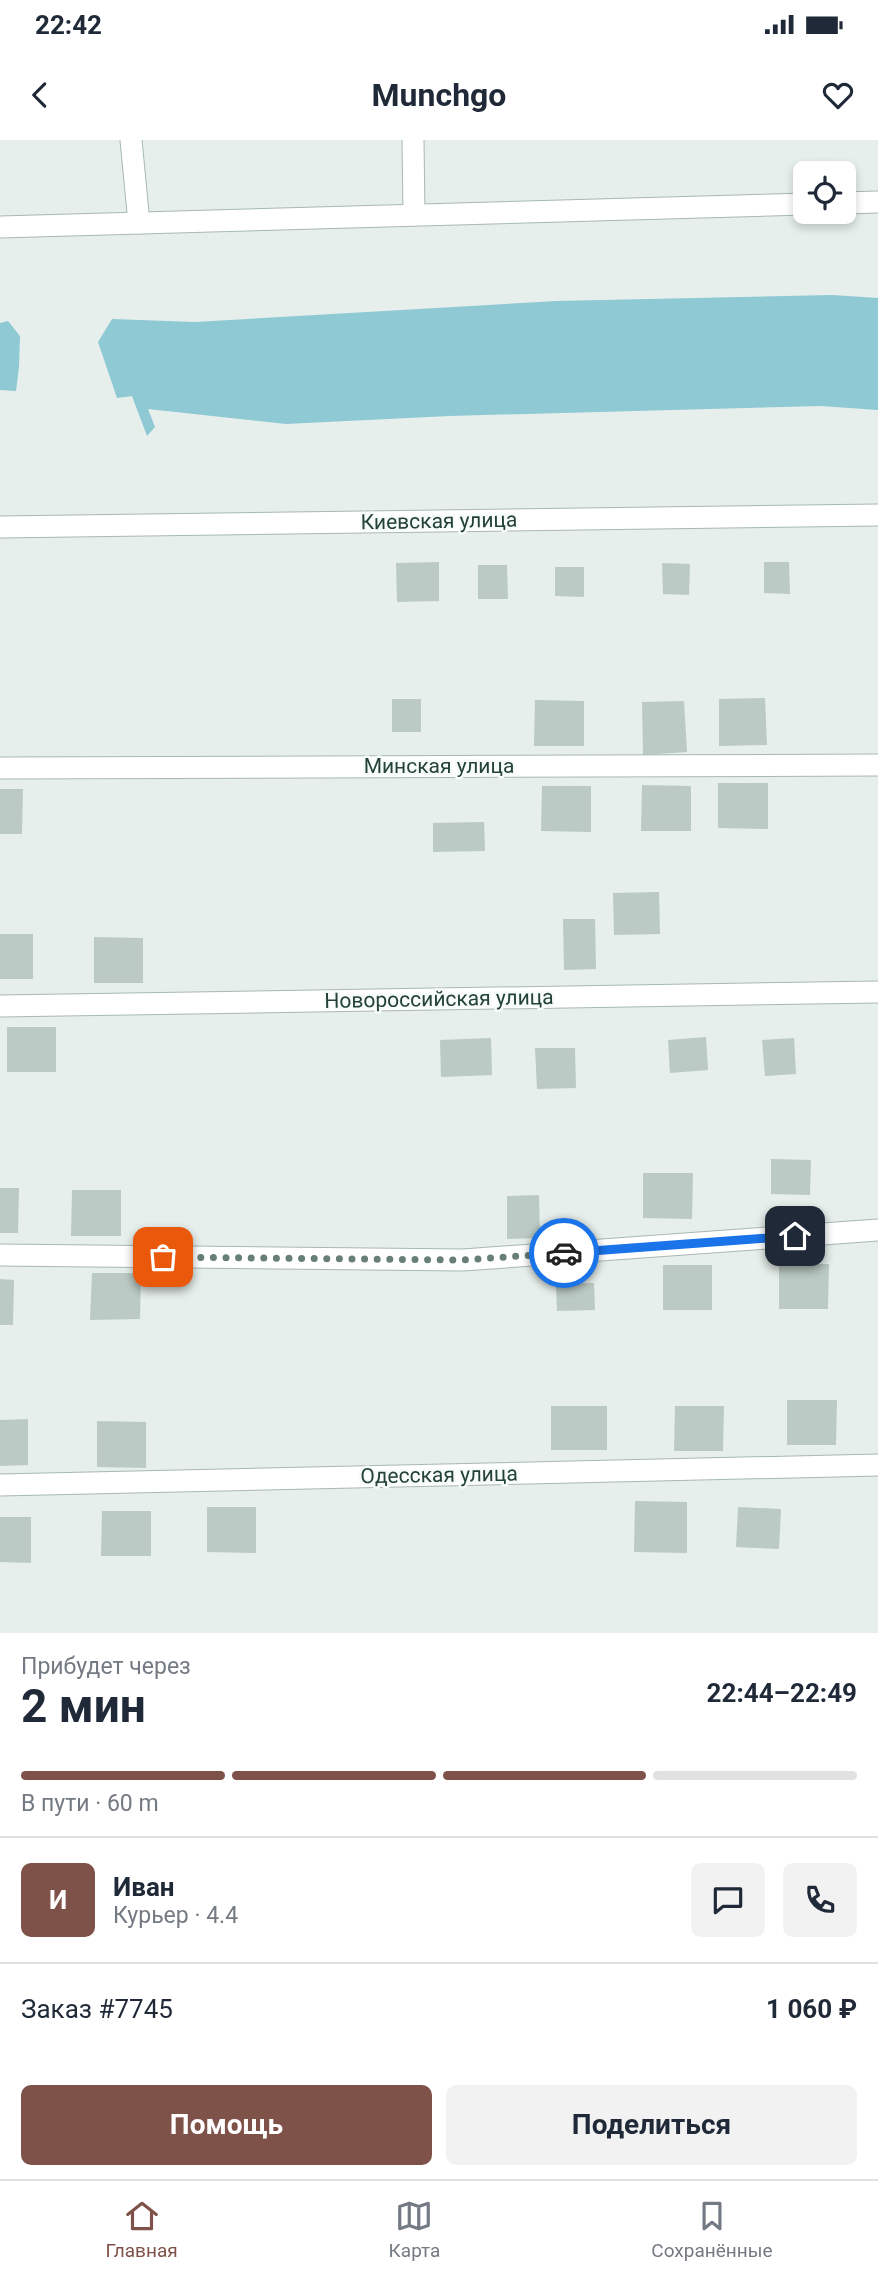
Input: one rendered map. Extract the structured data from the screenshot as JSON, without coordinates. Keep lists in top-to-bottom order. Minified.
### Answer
{"streets":{"street":["Киевская улица","Минская улица","Новороссийская улица","Одесская улица"]},"page":{"status":"22:42","header":"Munchgo","heading":["2 мин","Прибудет через","22:44–22:49"],"panel":["Иван","Курьер · 4.4","Заказ #7745","1 060 ₽"],"bar":"В пути · 60 m","round":"И","buttons":["Помощь","Поделиться"],"tabs":["Главная","Карта","Сохранённые"]}}
